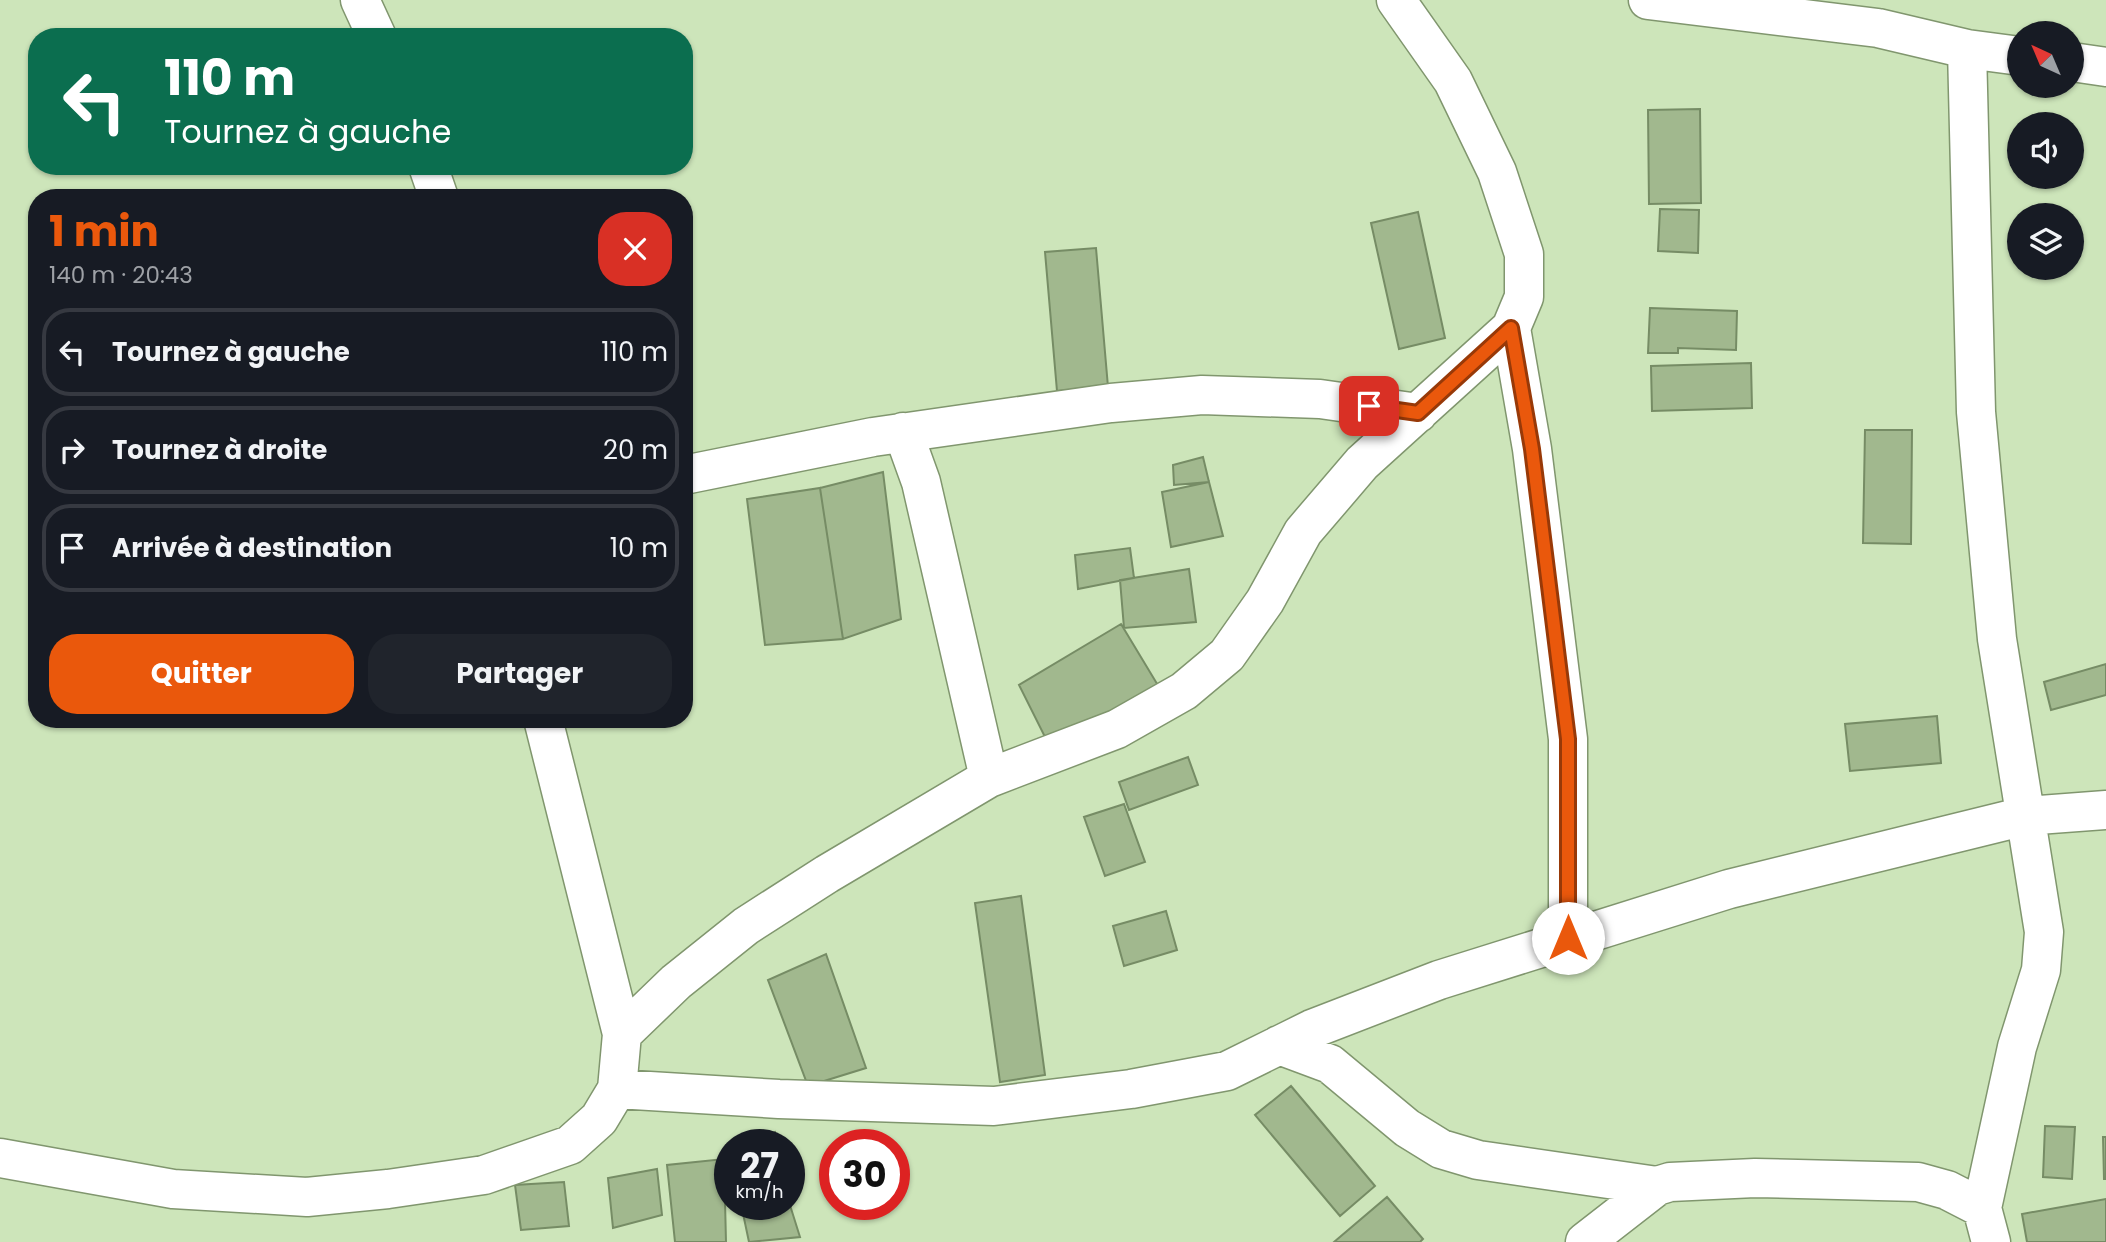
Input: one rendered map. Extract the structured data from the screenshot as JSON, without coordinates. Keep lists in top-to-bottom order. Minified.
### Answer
{"north":"top left","page":{"turn":["110 m","Tournez à gauche"],"heading":["1 min","140 m · 20:43"],"list":[{"name":"Tournez à gauche","value":"110 m"},{"name":"Tournez à droite","value":"20 m"},{"name":"Arrivée à destination","value":"10 m"}],"buttons":["Quitter","Partager"],"speed":"27 km/h","limit":"30"}}
